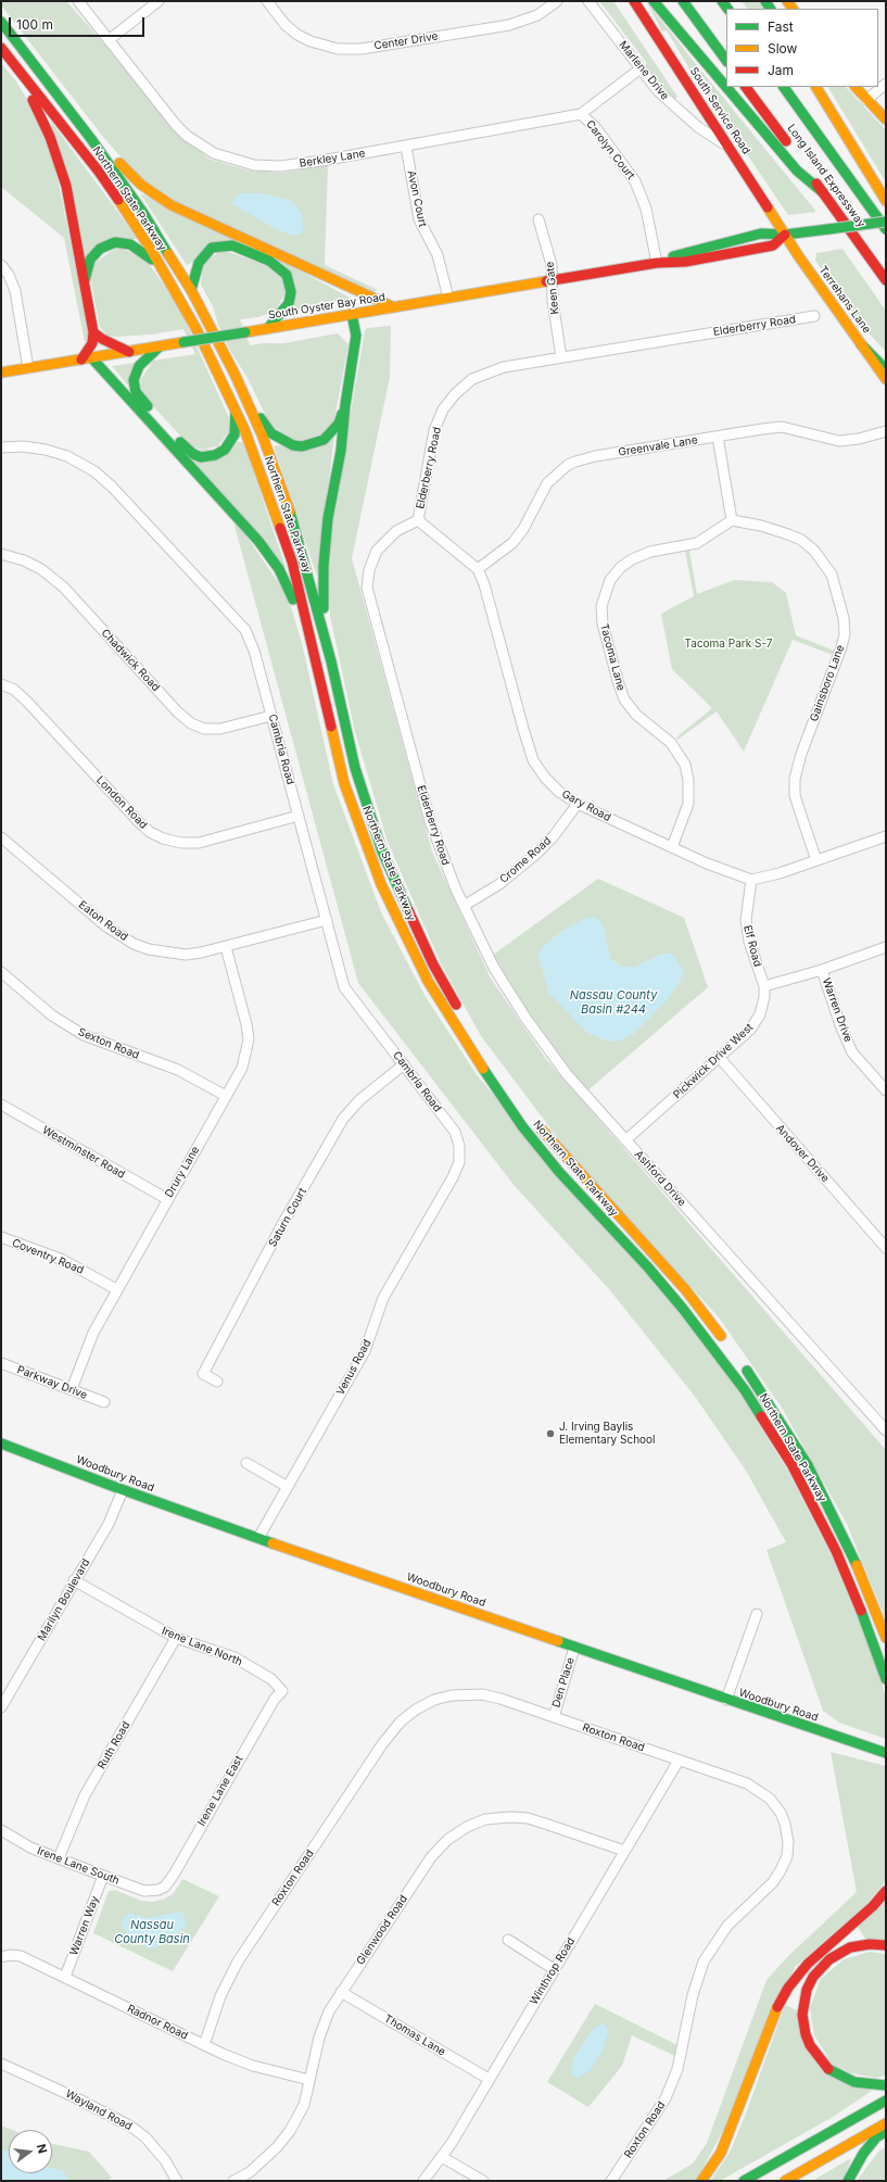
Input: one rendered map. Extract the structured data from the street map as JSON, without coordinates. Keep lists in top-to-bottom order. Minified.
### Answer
{"streets":{"main road":["South Service Road","Long Island Expressway","Northern State Parkway","Terrehans Lane","South Oyster Bay Road","Woodbury Road"],"street":["Center Drive","Marlene Drive","Carolyn Court","Berkley Lane","Avon Court","Keen Gate","Elderberry Road","Greenvale Lane","Tacoma Lane","Chadwick Road","Gainsboro Lane","Cambria Road","London Road","Gary Road","Crome Road","Eaton Road","Elf Road","Warren Drive","Sexton Road","Pickwick Drive West","Westminster Road","Andover Drive","Drury Lane","Ashford Drive","Saturn Court","Coventry Road","Venus Road","Parkway Drive","Marilyn Boulevard","Irene Lane North","Den Place","Roxton Road","Ruth Road","Irene Lane East","Irene Lane South","Warren Way","Glenwood Road","Winthrop Road","Radnor Road","Thomas Lane","Wayland Road"]},"crossings":[["Marlene Drive","South Service Road"],["Marlene Drive","Berkley Lane"],["South Service Road","Terrehans Lane"],["South Service Road","South Oyster Bay Road"],["Carolyn Court","Berkley Lane"],["Carolyn Court","South Oyster Bay Road"],["Berkley Lane","Avon Court"],["Avon Court","South Oyster Bay Road"],["Keen Gate","South Oyster Bay Road"],["Keen Gate","Elderberry Road"],["Terrehans Lane","South Oyster Bay Road"],["Elderberry Road","Gary Road"],["Elderberry Road","Crome Road"],["Elderberry Road","Ashford Drive"],["Greenvale Lane","Gary Road"],["Tacoma Lane","Gainsboro Lane"],["Tacoma Lane","Gary Road"],["Chadwick Road","Cambria Road"],["Cambria Road","London Road"],["Cambria Road","Eaton Road"],["Cambria Road","Saturn Court"],["Cambria Road","Venus Road"],["Gary Road","Crome Road"],["Gary Road","Elf Road"],["Crome Road","Ashford Drive"],["Eaton Road","Drury Lane"],["Elf Road","Pickwick Drive West"],["Sexton Road","Drury Lane"],["Pickwick Drive West","Andover Drive"],["Pickwick Drive West","Ashford Drive"],["Westminster Road","Drury Lane"],["Drury Lane","Coventry Road"],["Drury Lane","Parkway Drive"],["Venus Road","Woodbury Road"],["Woodbury Road","Marilyn Boulevard"],["Woodbury Road","Den Place"],["Marilyn Boulevard","Irene Lane North"],["Irene Lane North","Ruth Road"],["Irene Lane North","Irene Lane East"],["Den Place","Roxton Road"],["Roxton Road","Winthrop Road"],["Roxton Road","Radnor Road"],["Ruth Road","Irene Lane South"],["Irene Lane East","Irene Lane South"],["Irene Lane South","Warren Way"],["Warren Way","Radnor Road"],["Glenwood Road","Winthrop Road"],["Glenwood Road","Radnor Road"],["Glenwood Road","Thomas Lane"],["Winthrop Road","Thomas Lane"]],"water":["Nassau County Basin #244","Nassau County Basin"],"parks":["Tacoma Park S-7"],"places":["J. Irving Baylis Elementary School"],"legend":["Fast","Slow","Jam"],"scale_bar":"100 m","north":"right"}
